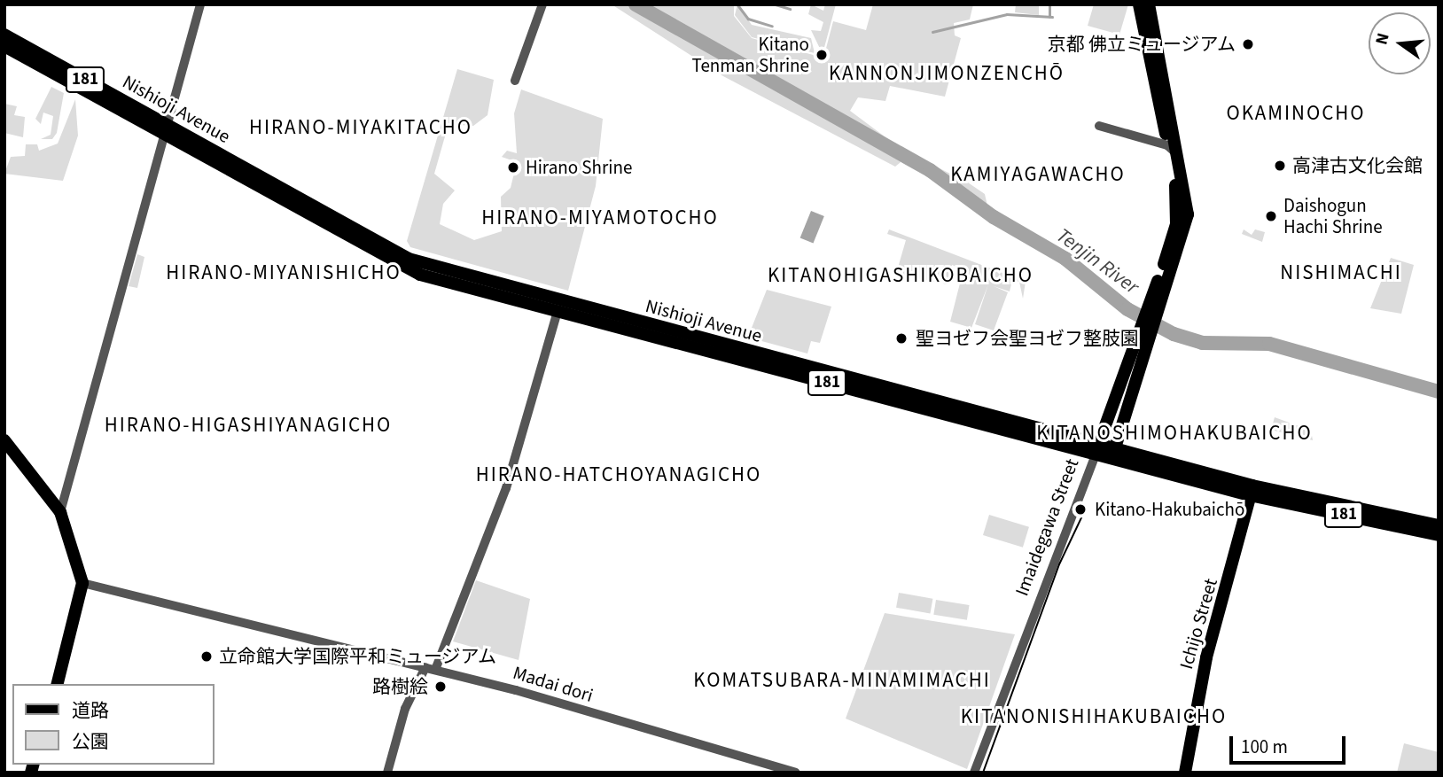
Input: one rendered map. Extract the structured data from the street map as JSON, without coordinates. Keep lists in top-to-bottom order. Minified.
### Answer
{"streets":{"main road":["181","Nishioji Avenue","Imaidegawa Street","Ichijo Street"],"street":["Madai dori"]},"crossings":[["Nishioji Avenue","Imaidegawa Street"],["Nishioji Avenue","Ichijo Street"]],"districts":["KANNONJIMONZENCHŌ","OKAMINOCHO","HIRANO-MIYAKITACHO","KAMIYAGAWACHO","HIRANO-MIYAMOTOCHO","HIRANO-MIYANISHICHO","NISHIMACHI","KITANOHIGASHIKOBAICHO","HIRANO-HIGASHIYANAGICHO","KITANOSHIMOHAKUBAICHO","HIRANO-HATCHOYANAGICHO","KOMATSUBARA-MINAMIMACHI","KITANONISHIHAKUBAICHO"],"water":["Tenjin River"],"places":["京都 佛立ミュージアム","Kitano Tenman Shrine","高津古文化会館","Hirano Shrine","Daishogun Hachi Shrine","聖ヨゼフ会聖ヨゼフ整肢園","Kitano-Hakubaichō","立命館大学国際平和ミュージアム","路樹絵"],"legend":["道路","公園"],"scale_bar":"100 m","north":"left"}
